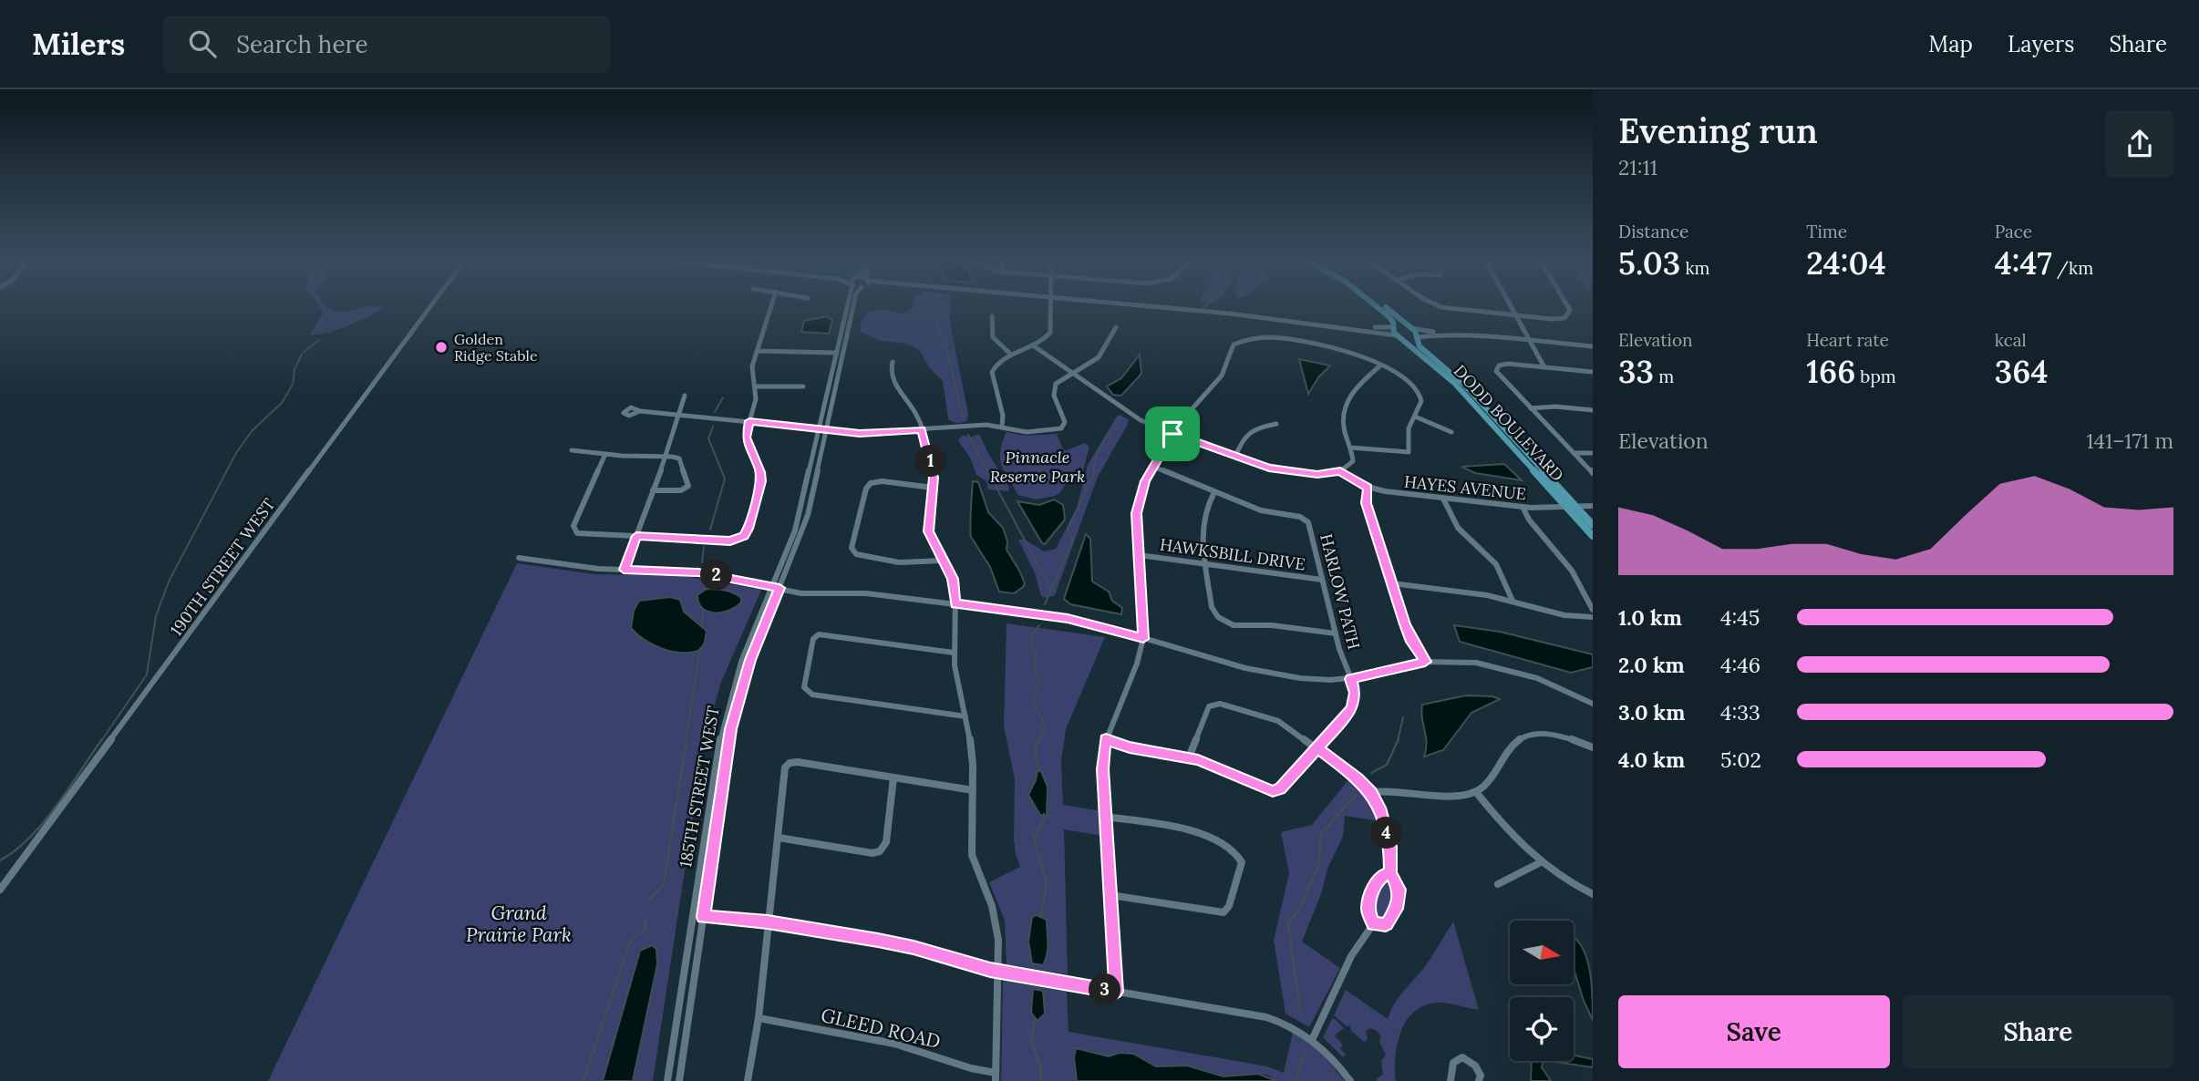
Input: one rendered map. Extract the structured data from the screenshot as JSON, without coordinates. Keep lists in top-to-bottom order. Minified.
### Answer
{"streets":{"main road":["DODD BOULEVARD"],"street":["HAYES AVENUE","HAWKSBILL DRIVE","190TH STREET WEST","HARLOW PATH","185TH STREET WEST","GLEED ROAD"]},"crossings":[["DODD BOULEVARD","HAYES AVENUE"],["HAWKSBILL DRIVE","HARLOW PATH"]],"parks":["Pinnacle Reserve Park","Grand Prairie Park"],"places":["Golden Ridge Stable"],"north":"right","page":{"header":"Milers","search":"Search here","nav":["Map","Layers","Share"],"heading":["Evening run","21:11"],"stats":[["Distance","5.03 km"],["Time","24:04"],["Pace","4:47 /km"],["Elevation","33 m"],["Heart rate","166 bpm"],["kcal","364"]],"chart":["Elevation","141–171 m"],"pins":["1","2","4","3"],"list":[{"name":"1.0 km","note":"4:45"},{"name":"2.0 km","note":"4:46"},{"name":"3.0 km","note":"4:33"},{"name":"4.0 km","note":"5:02"}],"buttons":["Save","Share"]}}
